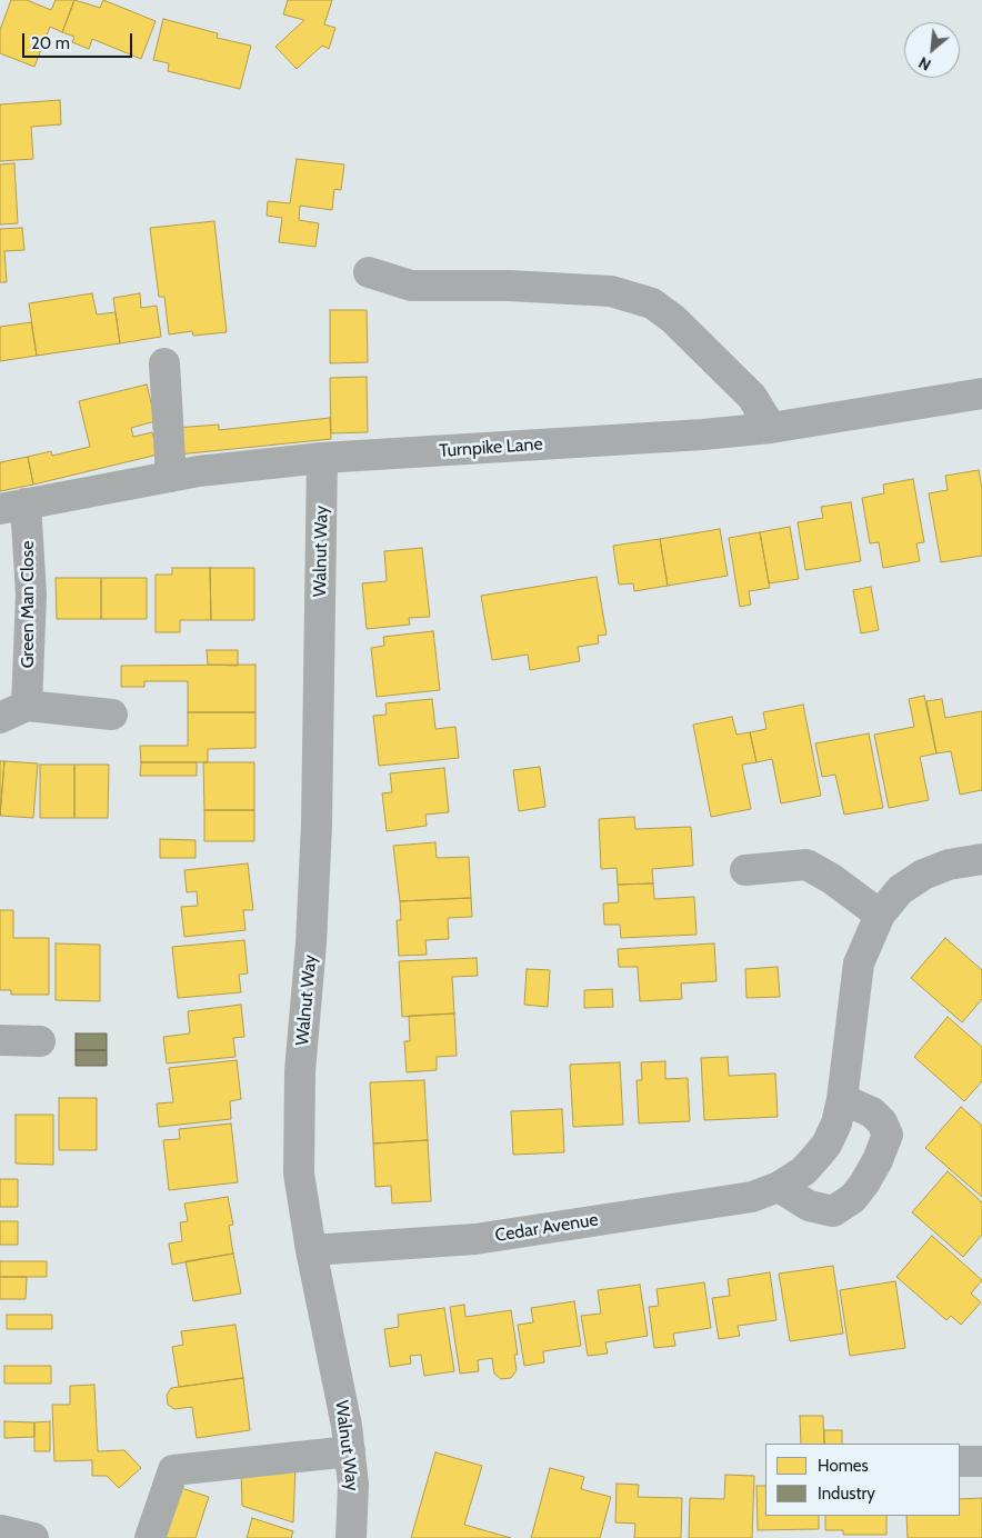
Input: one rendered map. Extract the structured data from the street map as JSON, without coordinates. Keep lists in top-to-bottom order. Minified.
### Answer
{"streets":{"street":["Turnpike Lane","Walnut Way","Green Man Close","Cedar Avenue"]},"crossings":[["Turnpike Lane","Walnut Way"],["Turnpike Lane","Green Man Close"],["Walnut Way","Cedar Avenue"]],"legend":["Homes","Industry"],"scale_bar":"20 m","north":"bottom left"}
